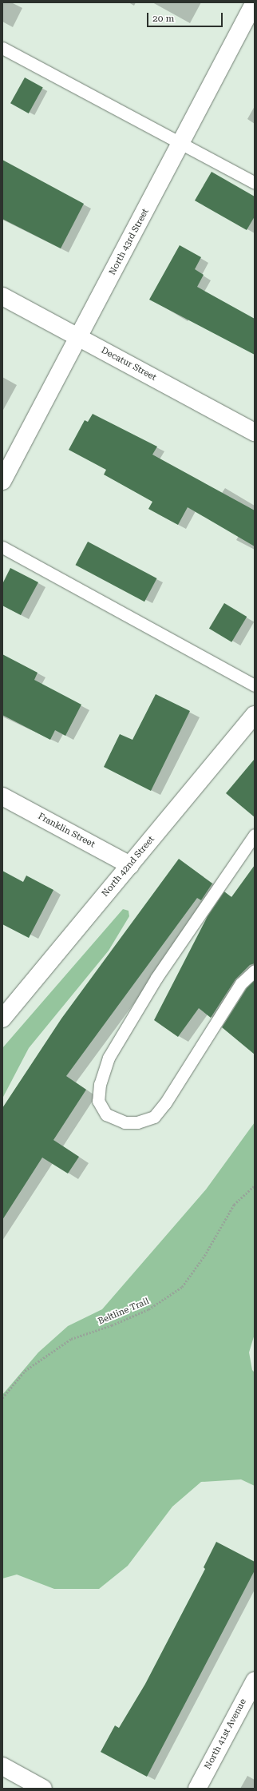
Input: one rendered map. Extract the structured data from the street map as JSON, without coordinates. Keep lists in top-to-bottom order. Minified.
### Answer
{"streets":{"street":["North 43rd Street","Decatur Street","Franklin Street","North 42nd Street","North 41st Avenue"],"path":["Beltline Trail"]},"crossings":[["North 43rd Street","Decatur Street"],["Franklin Street","North 42nd Street"]],"scale_bar":"20 m"}
